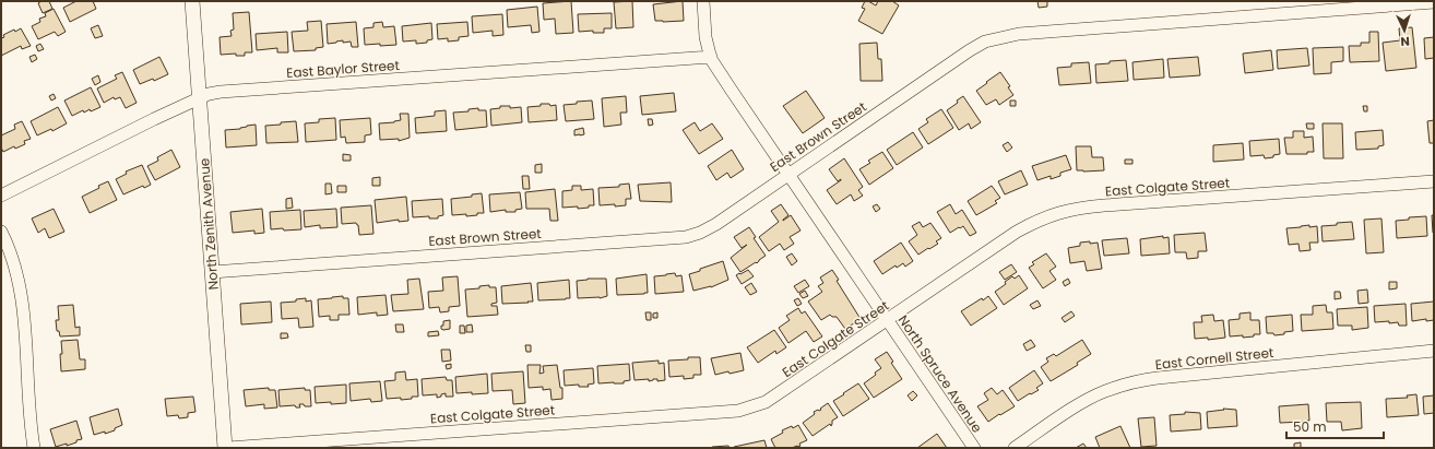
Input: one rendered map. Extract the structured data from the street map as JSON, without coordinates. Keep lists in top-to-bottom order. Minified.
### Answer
{"streets":{"street":["East Baylor Street","East Brown Street","East Colgate Street","North Zenith Avenue","East Cornell Street","North Spruce Avenue"]},"crossings":[["East Baylor Street","North Zenith Avenue"],["East Baylor Street","North Spruce Avenue"],["East Brown Street","North Zenith Avenue"],["East Brown Street","North Spruce Avenue"],["East Colgate Street","North Zenith Avenue"],["East Colgate Street","North Spruce Avenue"]],"scale_bar":"50 m","north":"bottom"}
